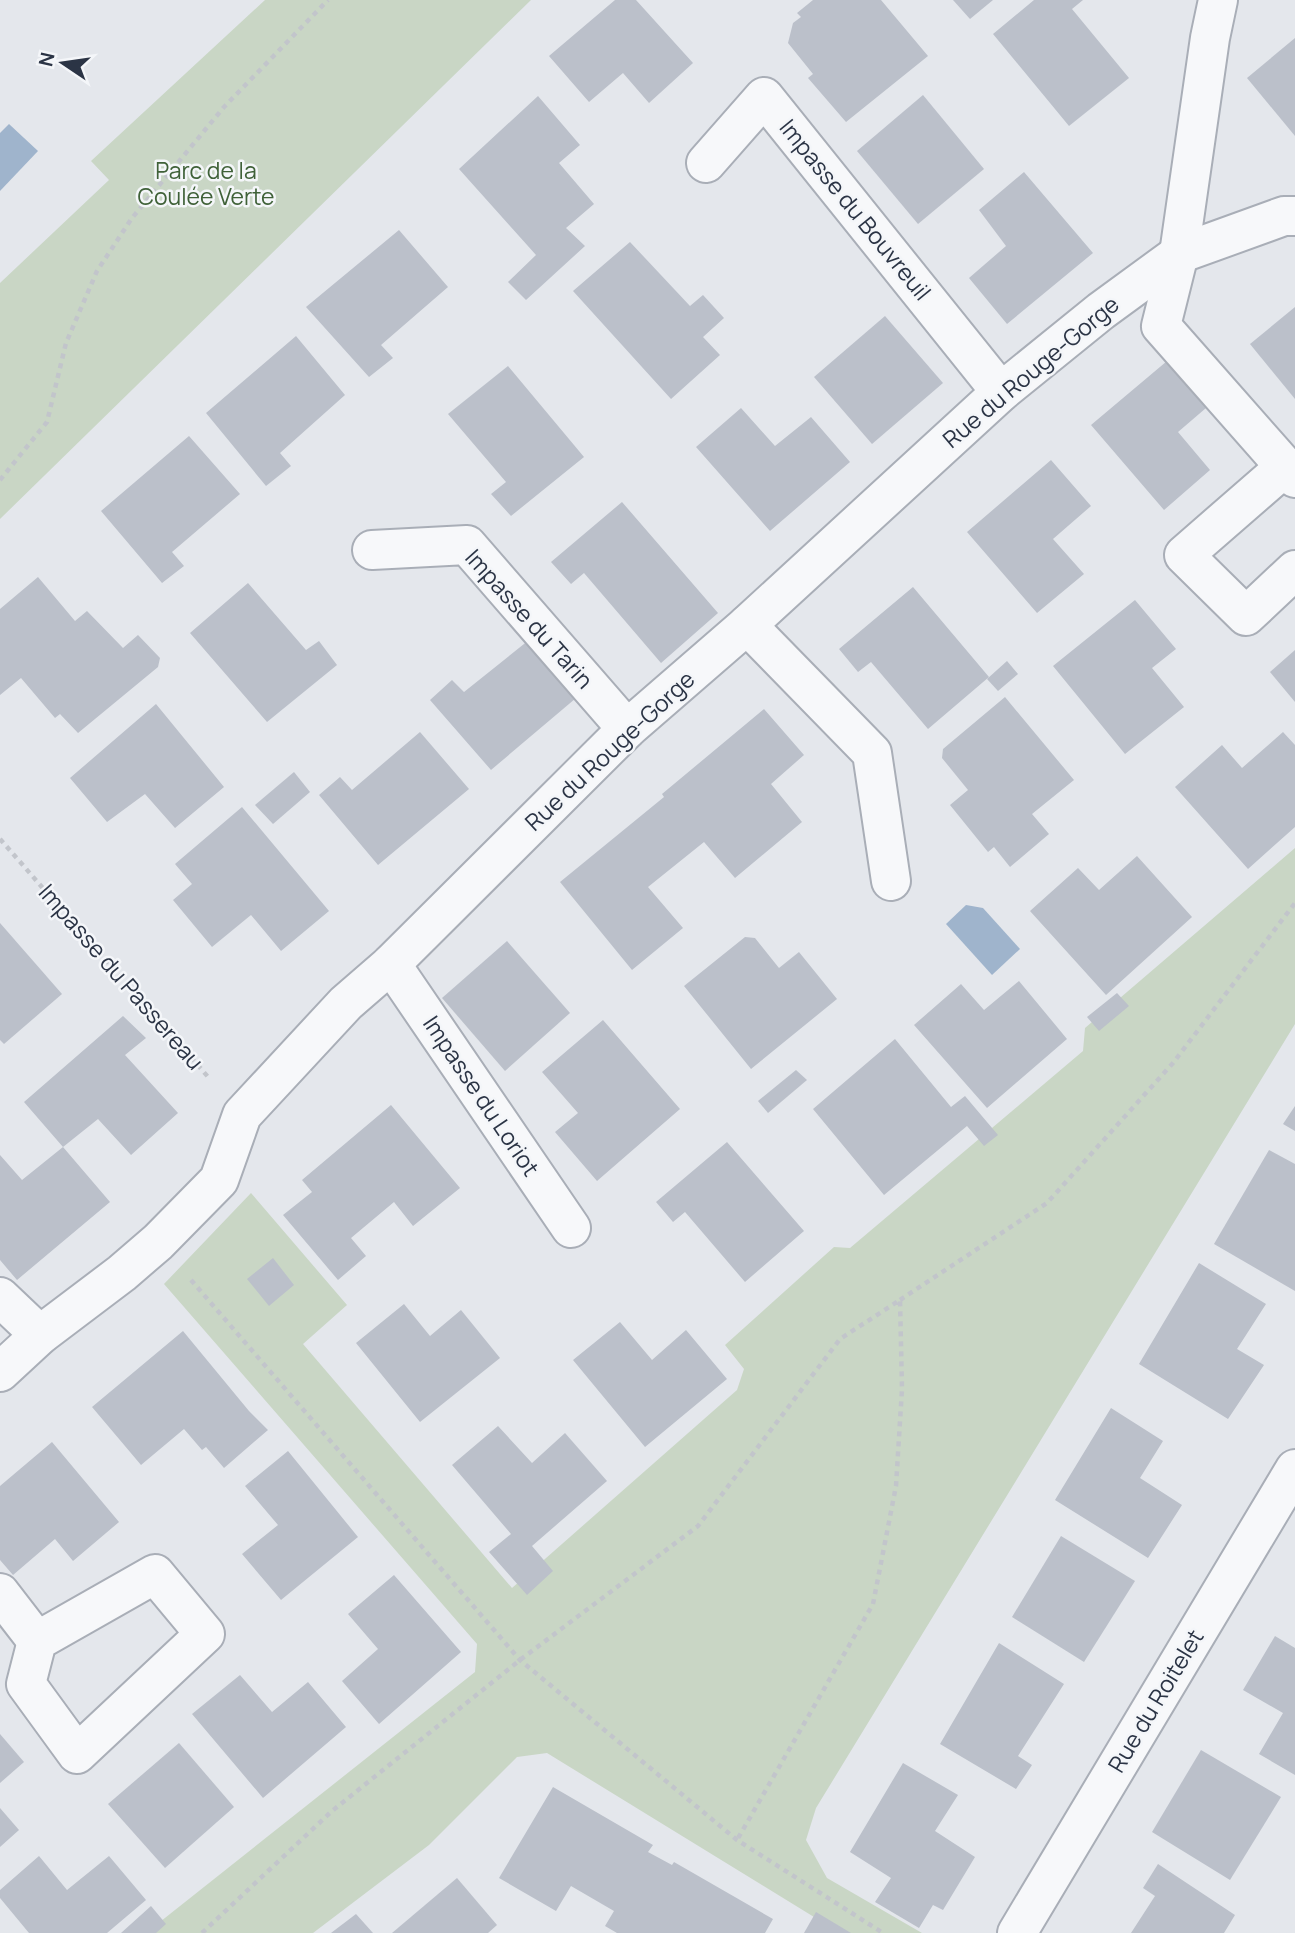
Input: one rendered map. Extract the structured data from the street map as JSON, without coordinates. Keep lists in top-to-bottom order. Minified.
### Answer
{"streets":{"street":["Impasse du Bouvreuil","Rue du Rouge-Gorge","Impasse du Tarin","Impasse du Loriot","Rue du Roitelet"],"path":["Impasse du Passereau"]},"crossings":[["Impasse du Bouvreuil","Rue du Rouge-Gorge"],["Rue du Rouge-Gorge","Impasse du Tarin"],["Rue du Rouge-Gorge","Impasse du Passereau"],["Rue du Rouge-Gorge","Impasse du Loriot"]],"parks":["Parc de la Coulée Verte"],"north":"left"}
